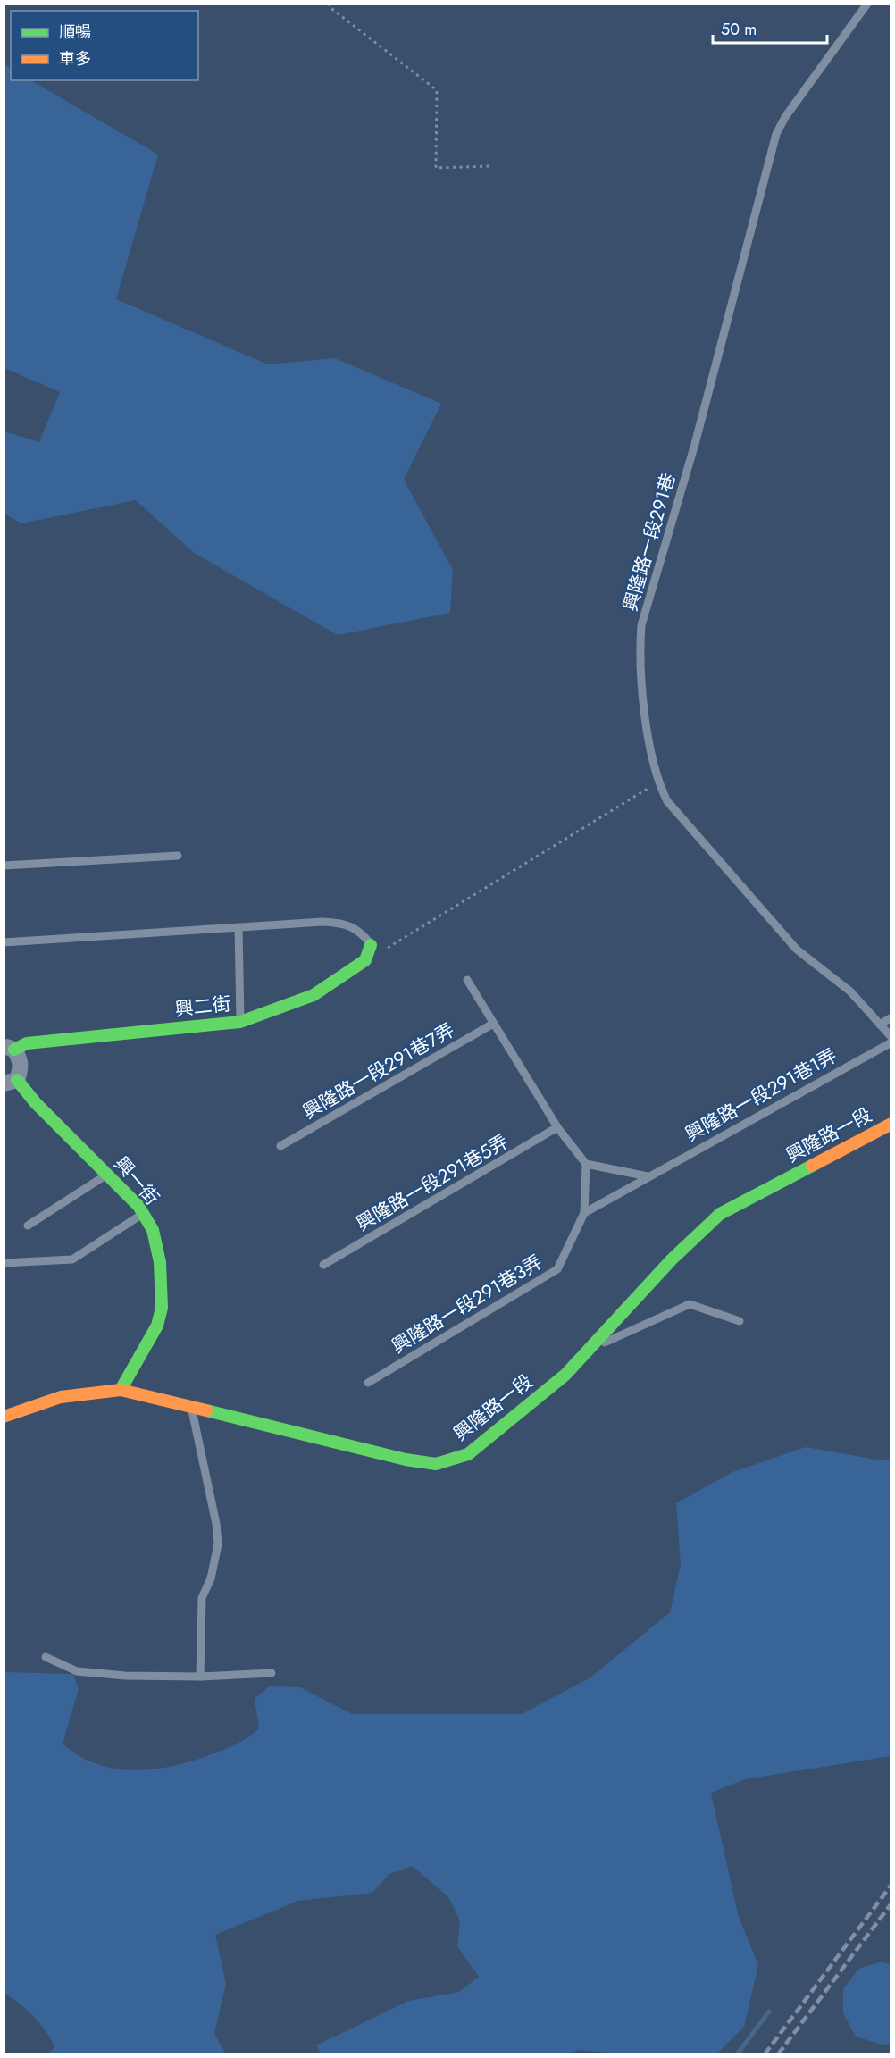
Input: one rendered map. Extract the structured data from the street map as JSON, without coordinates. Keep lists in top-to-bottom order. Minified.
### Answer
{"streets":{"street":["興二街","興隆路一段","興一街"],"lane":["興隆路一段291巷","興隆路一段291巷7弄","興隆路一段291巷1弄","興隆路一段291巷5弄","興隆路一段291巷3弄"]},"crossings":[["興隆路一段291巷1弄","興隆路一段291巷3弄"],["興隆路一段","興一街"]],"legend":["順暢","車多"],"scale_bar":"50 m"}
